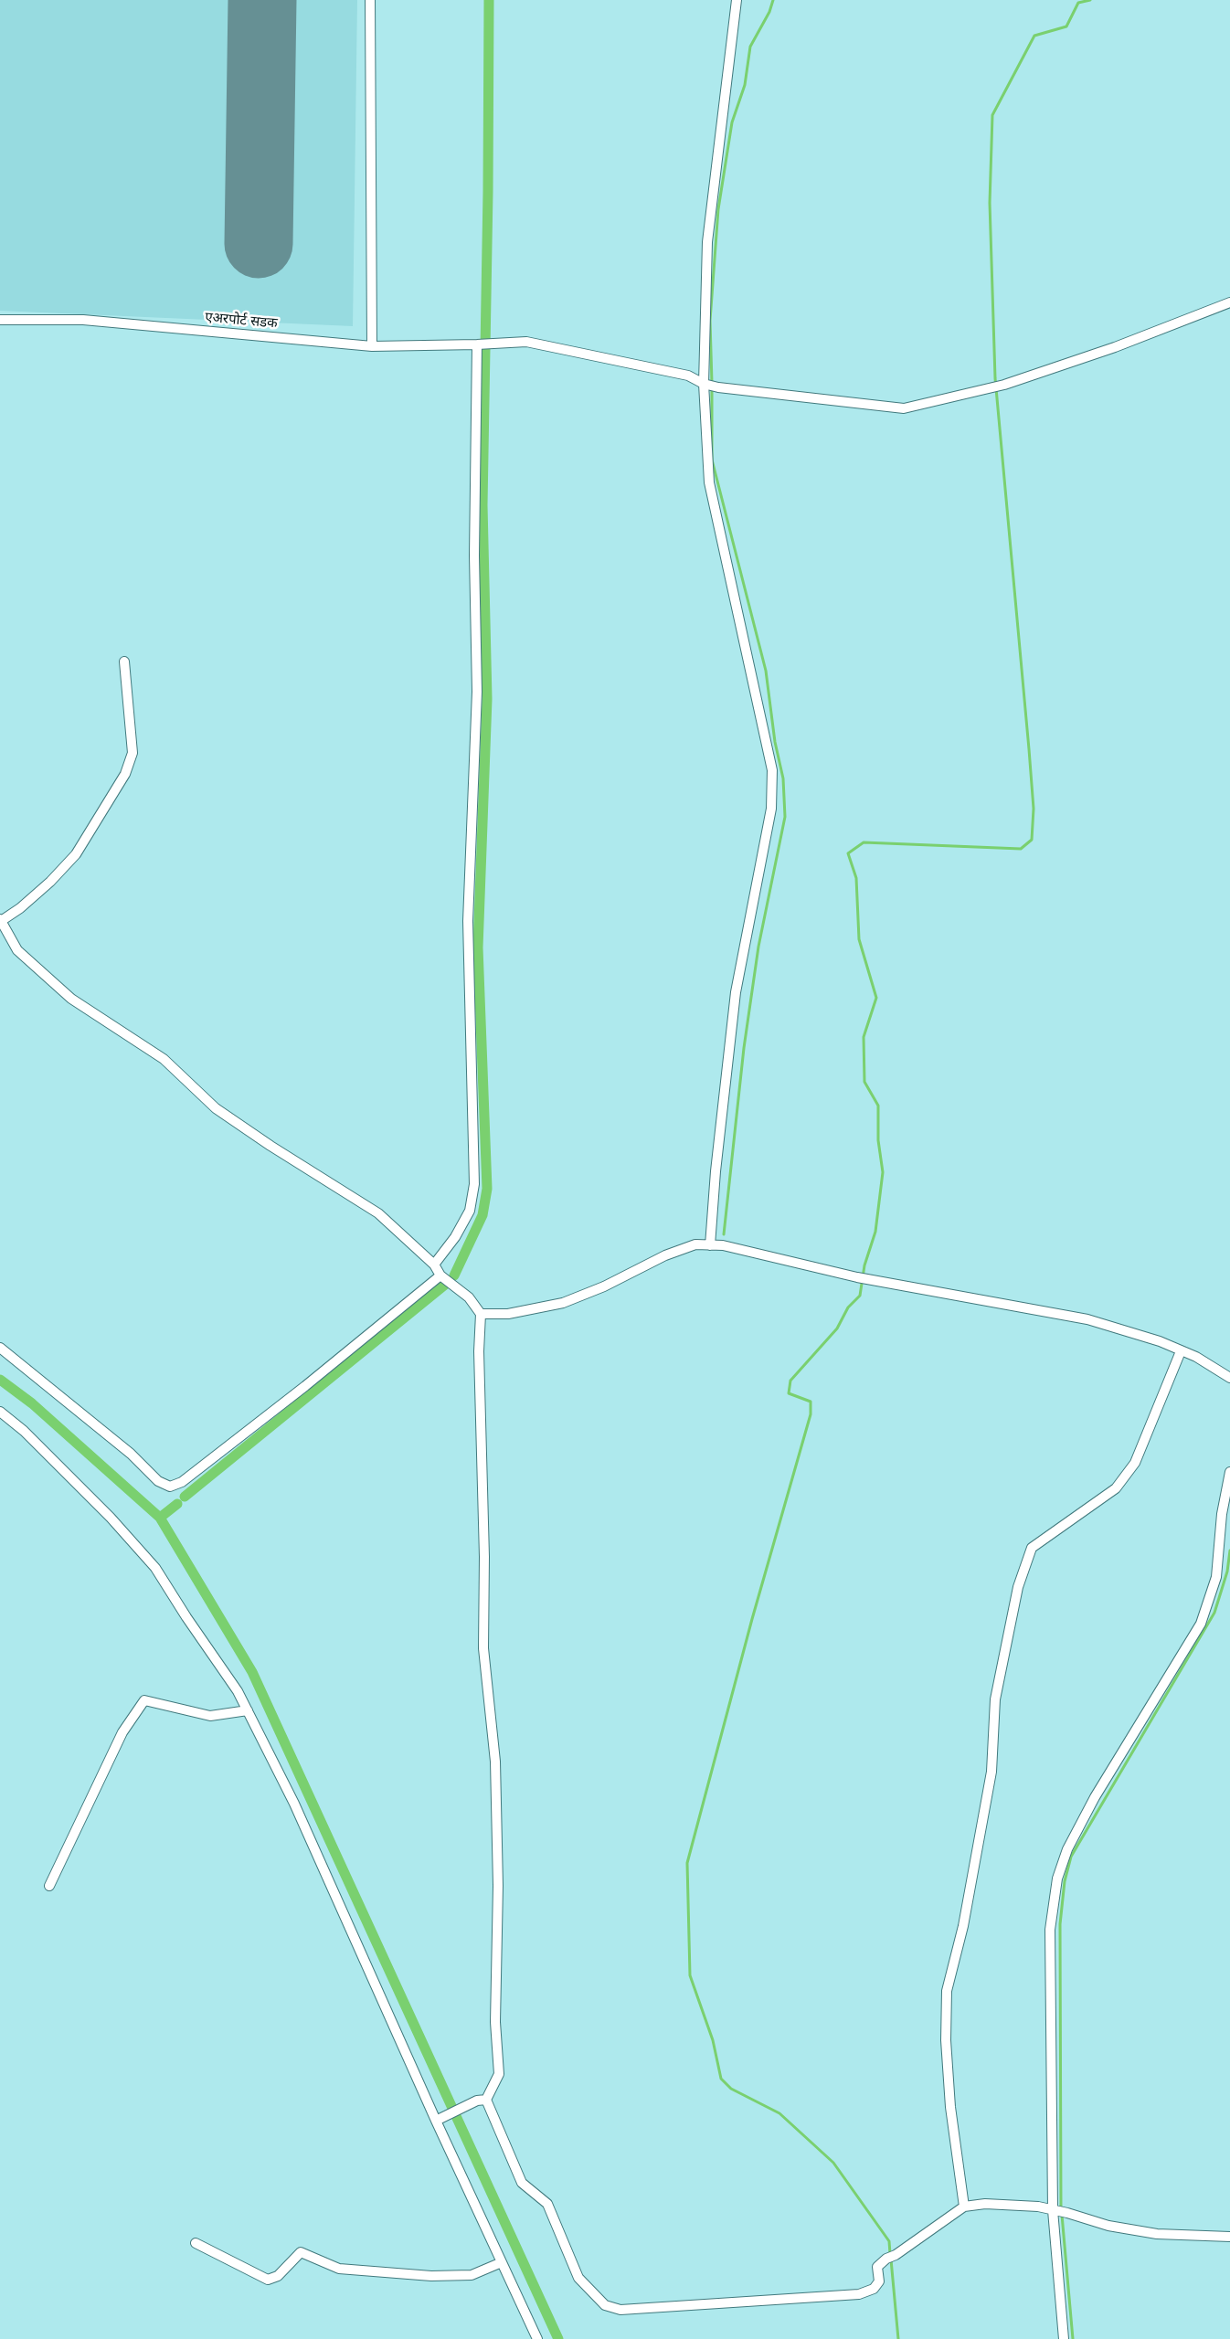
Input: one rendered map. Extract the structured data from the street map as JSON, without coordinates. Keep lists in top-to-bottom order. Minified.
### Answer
{"streets":{"street":["एअरपोर्ट सडक"]}}
